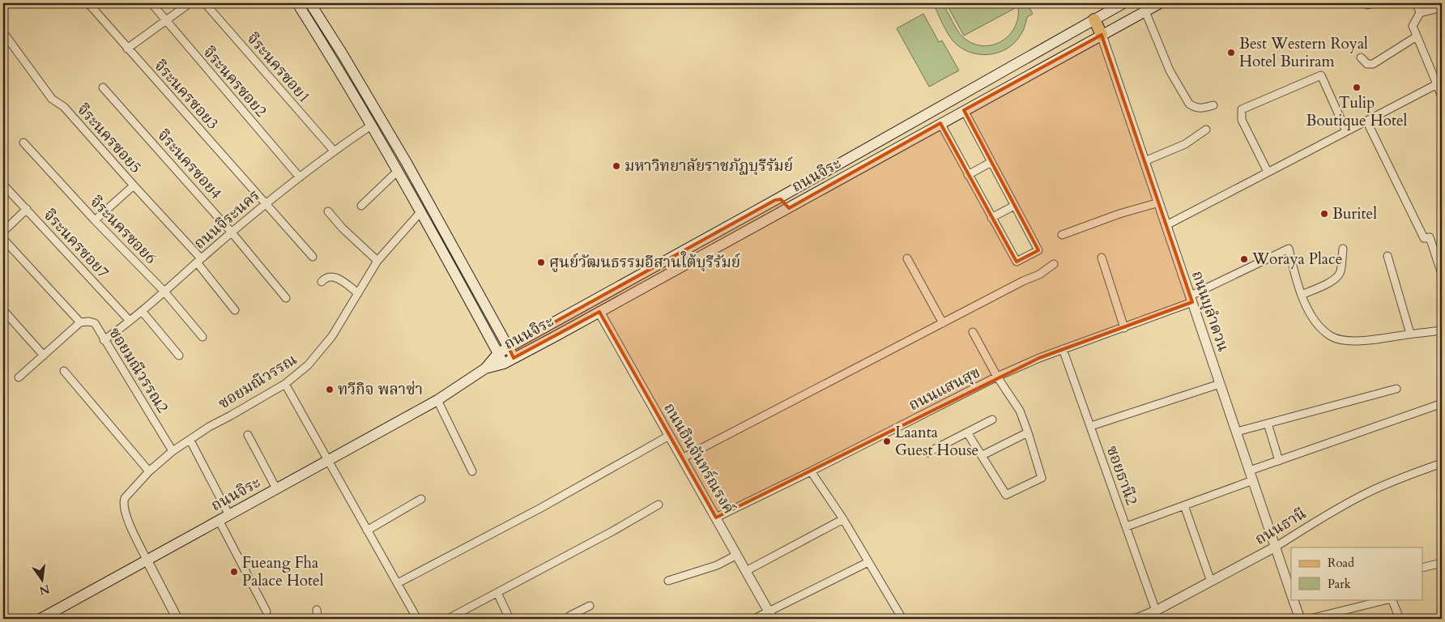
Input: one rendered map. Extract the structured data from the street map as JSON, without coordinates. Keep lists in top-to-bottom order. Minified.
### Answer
{"streets":{"main road":["ถนนจิระ"],"street":["จิระนครซอย1","จิระนครซอย2","จิระนครซอย3","จิระนครซอย5","จิระนครซอย4","ถนนจิระนคร","จิระนครซอย6","จิระนครซอย7","ถนนบุลำดวน","ซอยมณีวรรณ2","ซอยมณีวรรณ","ถนนแสนสุข","ถนนอินจันทร์ณรงค์","ซอยธานี2","ถนนธานี"]},"crossings":[["จิระนครซอย1","ถนนจิระนคร"],["จิระนครซอย2","ถนนจิระนคร"],["จิระนครซอย3","ถนนจิระนคร"],["จิระนครซอย5","ถนนจิระนคร"],["จิระนครซอย4","ถนนจิระนคร"],["ถนนจิระ","ถนนบุลำดวน"],["ถนนจิระ","ซอยมณีวรรณ"],["ถนนจิระ","ถนนอินจันทร์ณรงค์"],["ถนนจิระนคร","จิระนครซอย6"],["ถนนจิระนคร","จิระนครซอย7"],["ถนนจิระนคร","ซอยมณีวรรณ2"],["ถนนบุลำดวน","ถนนแสนสุข"],["ถนนบุลำดวน","ถนนธานี"],["ซอยมณีวรรณ2","ซอยมณีวรรณ"],["ถนนแสนสุข","ถนนอินจันทร์ณรงค์"],["ถนนแสนสุข","ซอยธานี2"],["ซอยธานี2","ถนนธานี"]],"places":["Best Western Royal Hotel Buriram","Tulip Boutique Hotel","มหาวิทยาลัยราชภัฏบุรีรัมย์","Buritel","Woraya Place","ศูนย์วัฒนธรรมอีสานใต้บุรีรัมย์","ทวีกิจ พลาซ่า","Laanta Guest House","Fueang Fha Palace Hotel"],"legend":["Road","Park"],"north":"bottom"}
